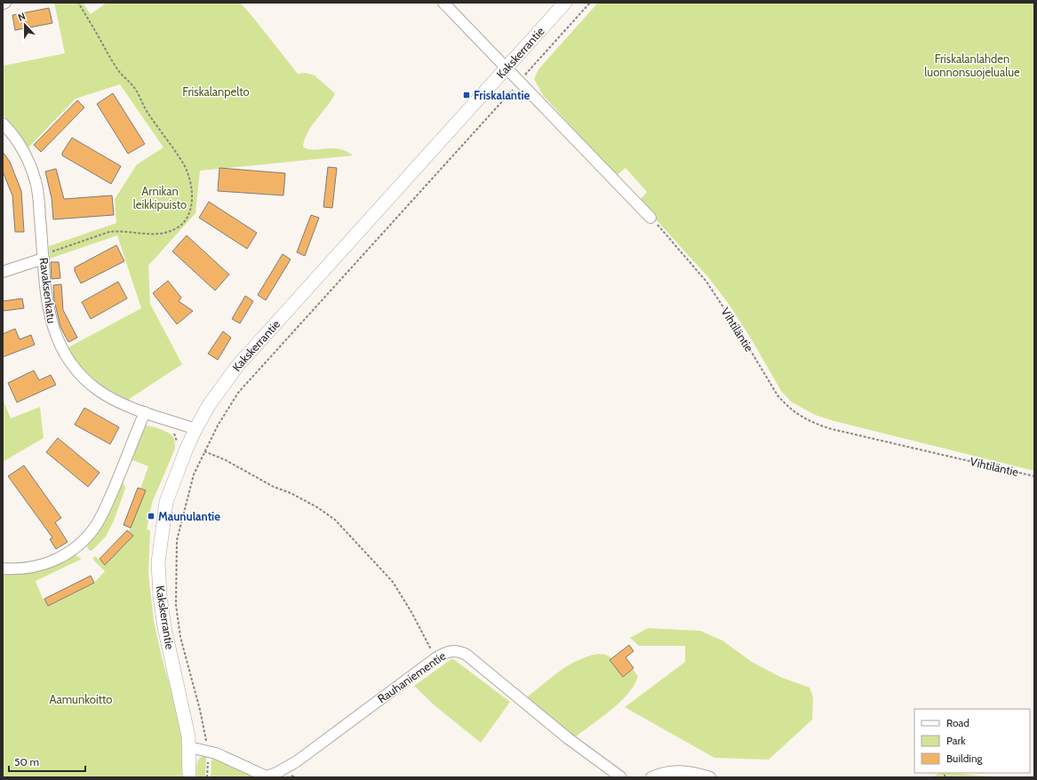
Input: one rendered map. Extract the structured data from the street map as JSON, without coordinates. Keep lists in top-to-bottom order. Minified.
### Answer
{"streets":{"main road":["Kakskerrantie"],"street":["Ravaksenkatu","Rauhaniementie"],"path":["Vihtiläntie"]},"crossings":[["Kakskerrantie","Ravaksenkatu"]],"parks":["Friskalanlahden luonnonsuojelualue","Friskalanpelto","Arnikan leikkipuisto","Aamunkoitto"],"places":{"transit":["Friskalantie","Maunulantie"]},"legend":["Road","Park","Building"],"scale_bar":"50 m","north":"top"}
